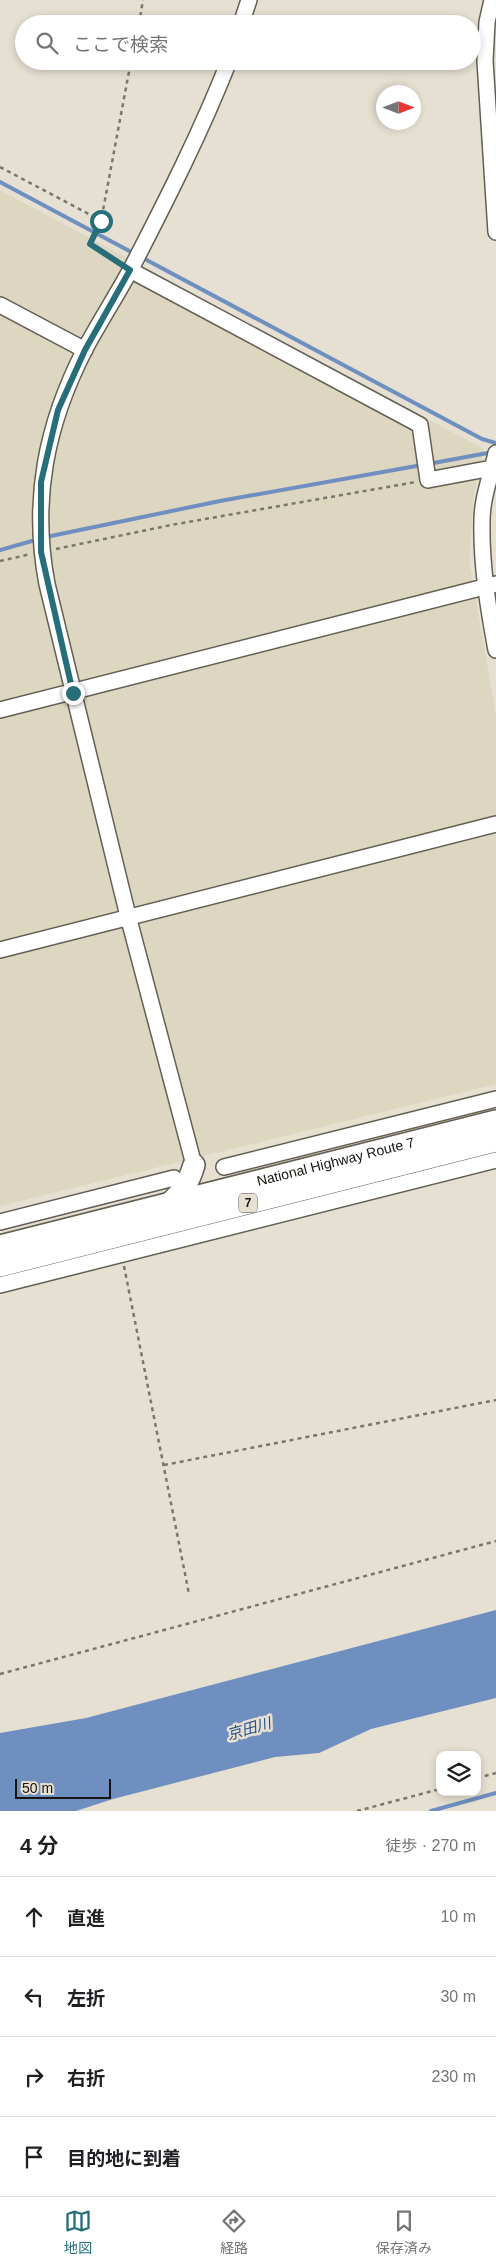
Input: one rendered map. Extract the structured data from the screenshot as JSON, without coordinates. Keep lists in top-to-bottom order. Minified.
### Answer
{"streets":{"highway":["National Highway Route 7","7"]},"water":["京田川"],"scale_bar":"50 m","north":"right","page":{"search":"ここで検索","scale":"50 m","heading":["4 分","徒歩 · 270 m"],"list":[["直進","10 m"],["左折","30 m"],["右折","230 m"],"目的地に到着"],"nav":["地図","経路","保存済み"]}}
